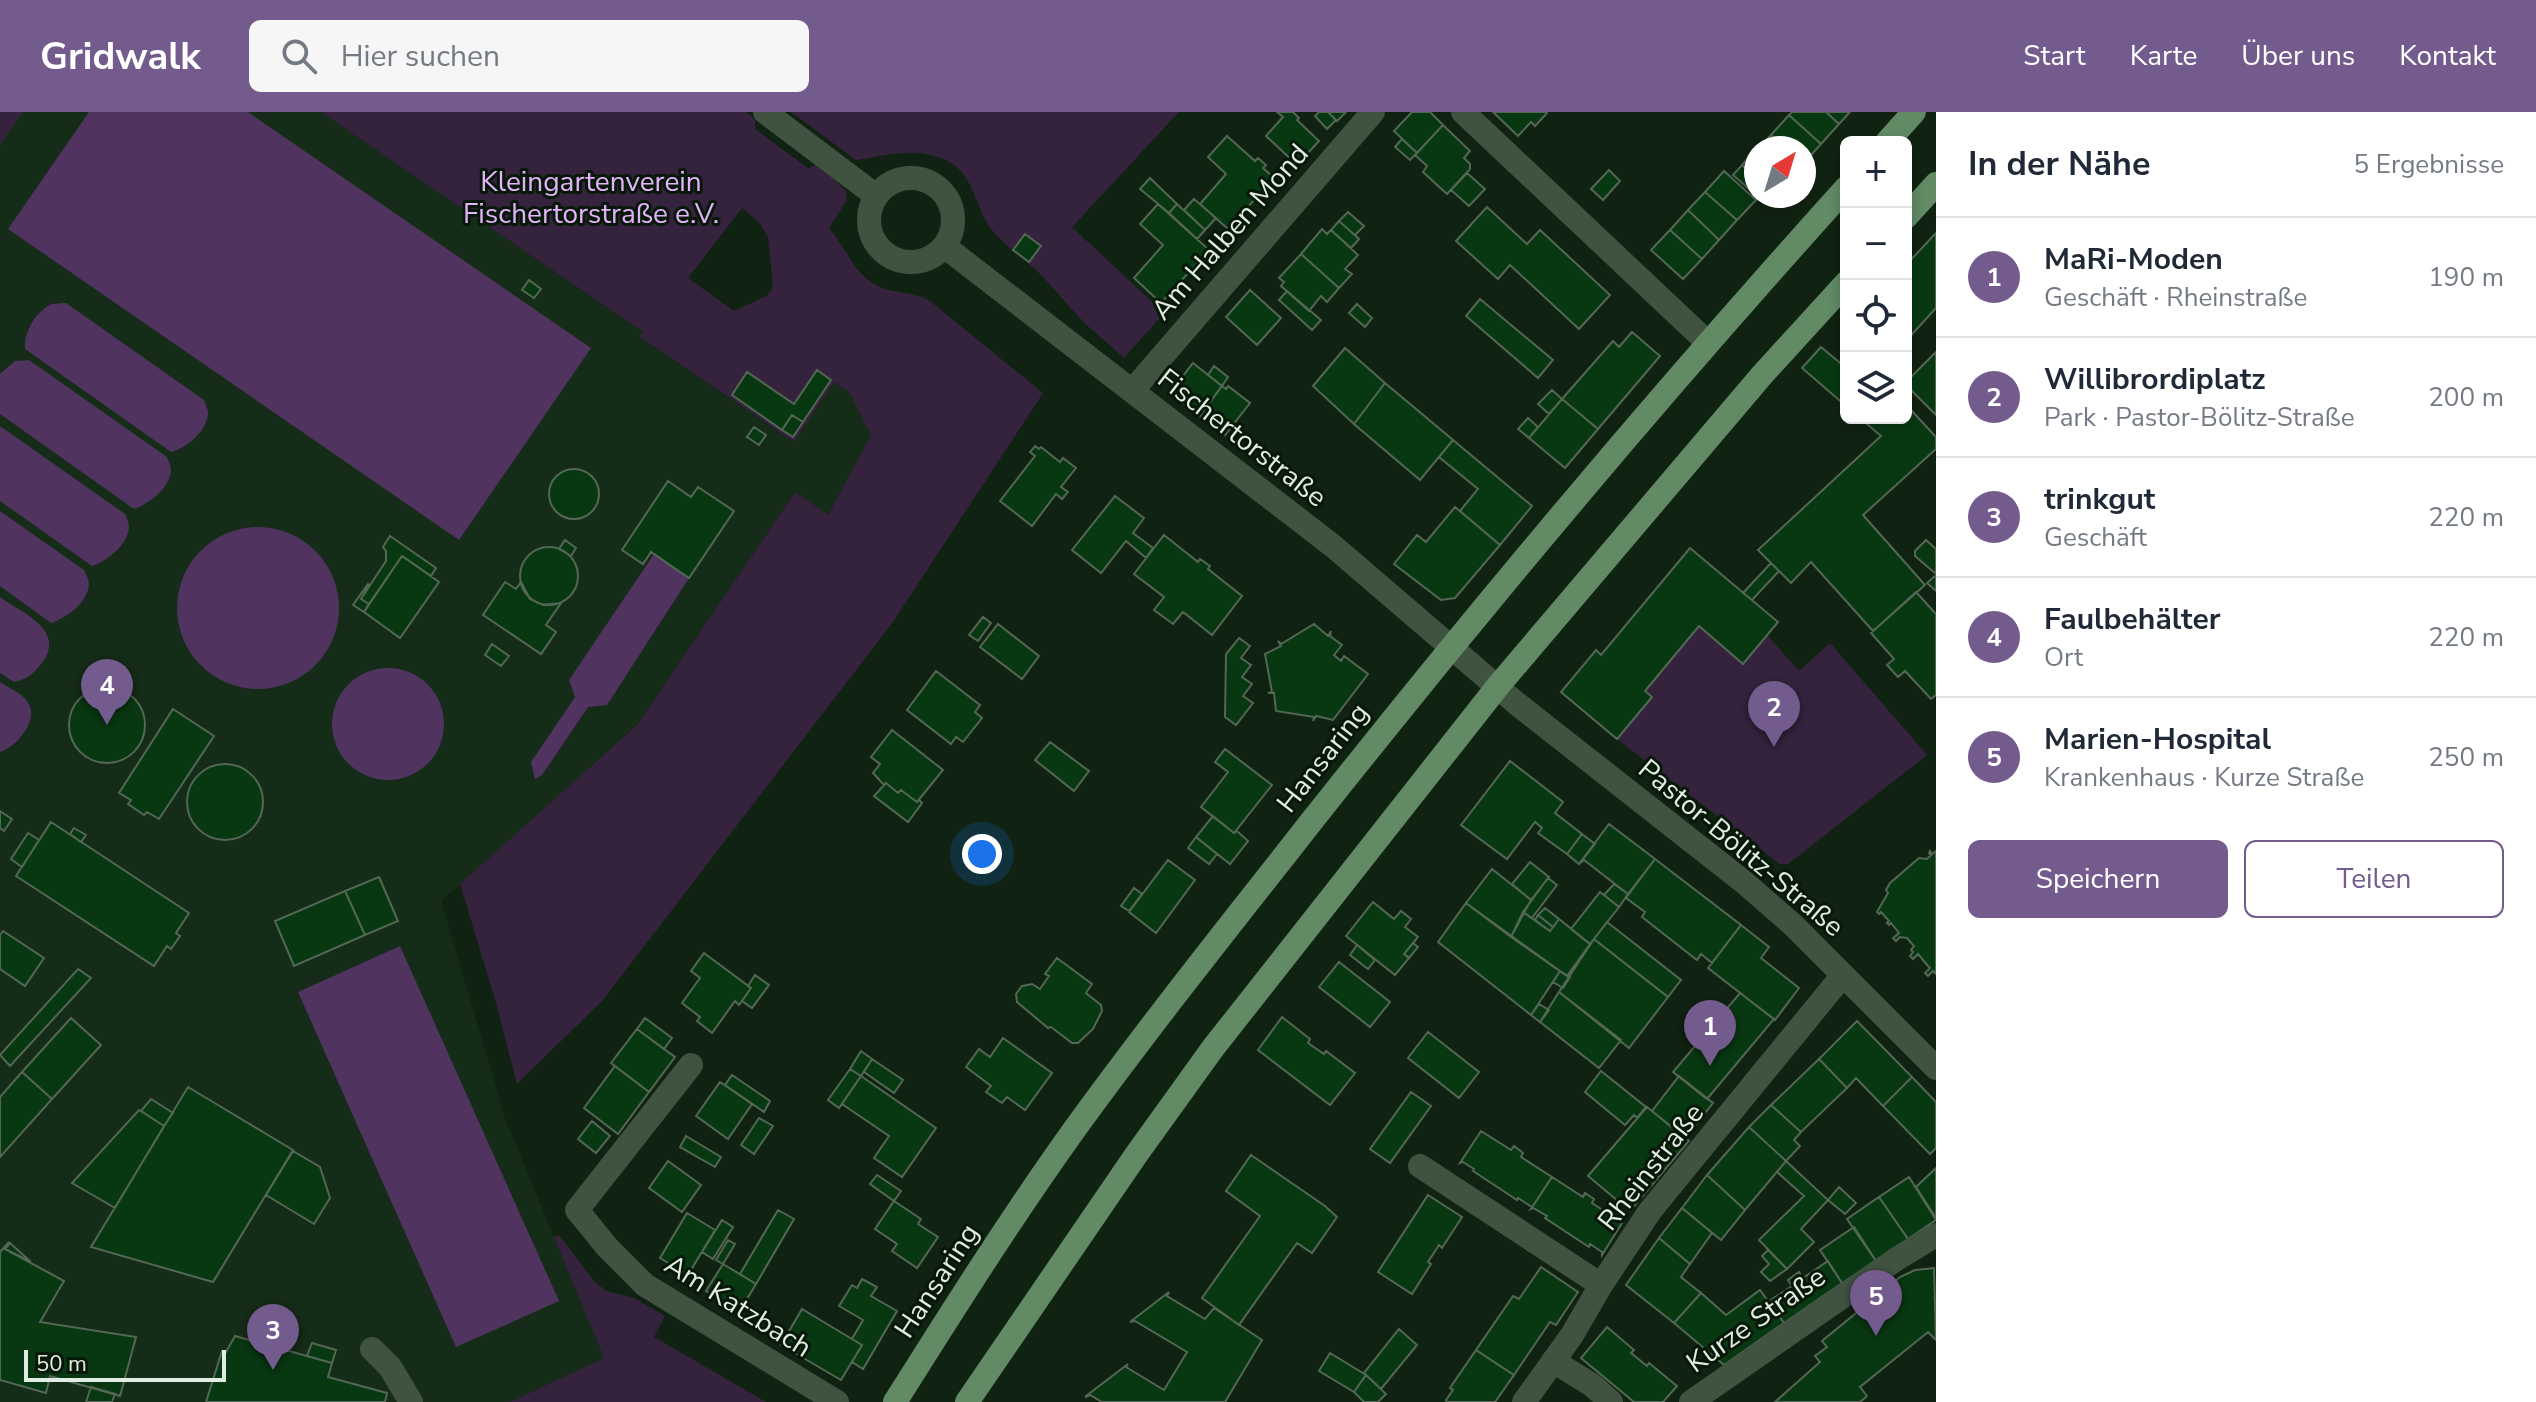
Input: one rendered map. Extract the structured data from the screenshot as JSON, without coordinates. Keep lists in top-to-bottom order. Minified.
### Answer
{"streets":{"main road":["Hansaring"],"street":["Am Halben Mond","Fischertorstraße","Pastor-Bölitz-Straße","Rheinstraße","Am Katzbach","Kurze Straße"]},"crossings":[["Am Halben Mond","Fischertorstraße"],["Fischertorstraße","Hansaring"],["Fischertorstraße","Pastor-Bölitz-Straße"],["Pastor-Bölitz-Straße","Rheinstraße"]],"parks":["Kleingartenverein Fischertorstraße e.V."],"scale_bar":"50 m","north":"top right","page":{"header":"Gridwalk","search":"Hier suchen","nav":["Start","Karte","Über uns","Kontakt"],"heading":["In der Nähe","5 Ergebnisse"],"map_buttons":["+","−"],"list":[{"mark":"1","name":"MaRi-Moden","note":"Geschäft · Rheinstraße","value":"190 m"},{"mark":"2","name":"Willibrordiplatz","note":"Park · Pastor-Bölitz-Straße","value":"200 m"},{"mark":"3","name":"trinkgut","note":"Geschäft","value":"220 m"},{"mark":"4","name":"Faulbehälter","note":"Ort","value":"220 m"},{"mark":"5","name":"Marien-Hospital","note":"Krankenhaus · Kurze Straße","value":"250 m"}],"pins":["4","2","1","5","3"],"buttons":["Speichern","Teilen"],"scale":"50 m"}}
